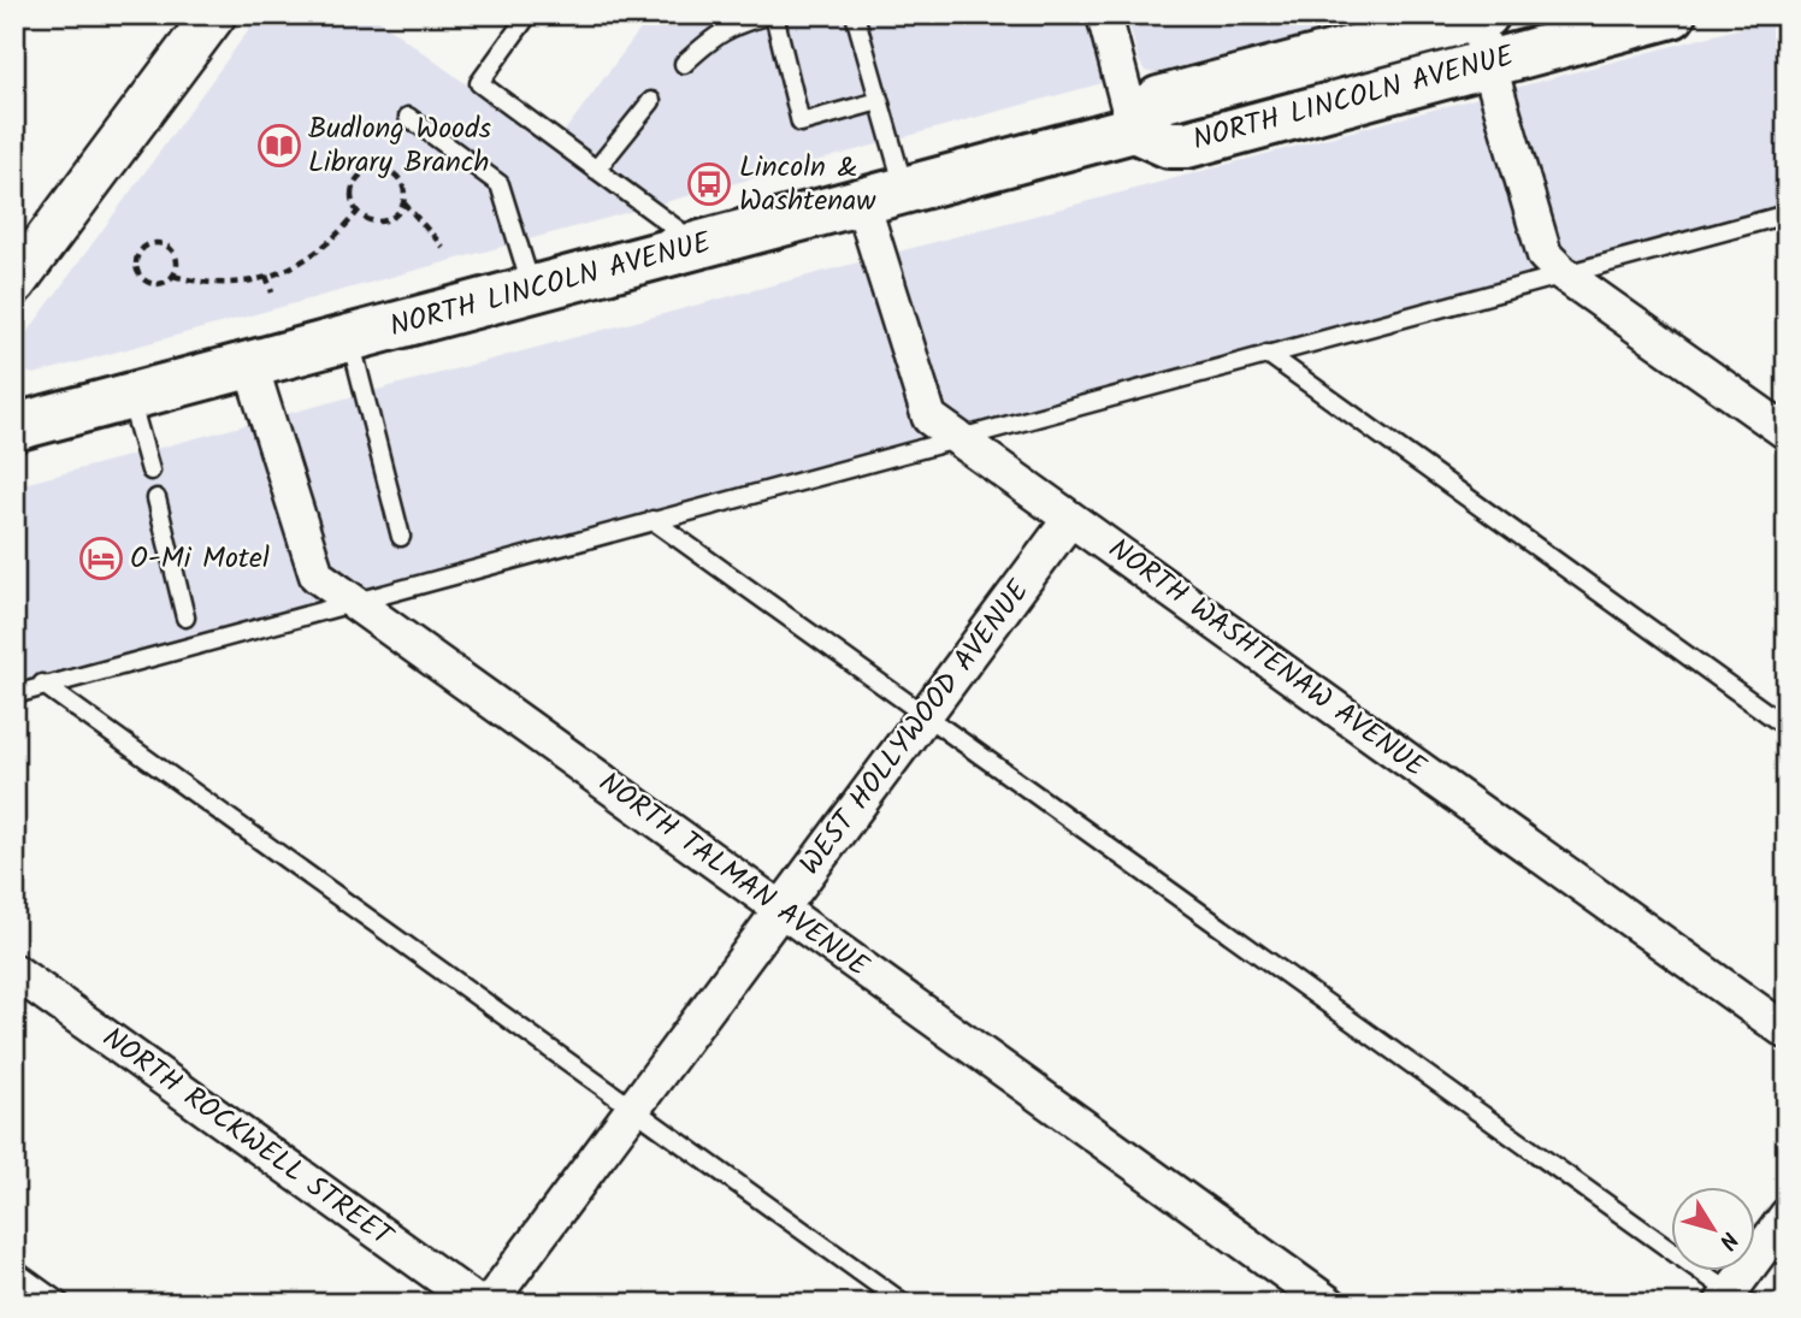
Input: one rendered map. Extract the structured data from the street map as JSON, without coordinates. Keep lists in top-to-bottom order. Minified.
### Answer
{"streets":{"main road":["NORTH LINCOLN AVENUE"],"street":["NORTH WASHTENAW AVENUE","WEST HOLLYWOOD AVENUE","NORTH TALMAN AVENUE","NORTH ROCKWELL STREET"]},"crossings":[["NORTH LINCOLN AVENUE","NORTH WASHTENAW AVENUE"],["NORTH LINCOLN AVENUE","NORTH TALMAN AVENUE"],["NORTH WASHTENAW AVENUE","WEST HOLLYWOOD AVENUE"],["WEST HOLLYWOOD AVENUE","NORTH TALMAN AVENUE"]],"places":{"library":["Budlong Woods Library Branch"],"bus stop":["Lincoln & Washtenaw"],"hotel":["O-Mi Motel"]},"north":"bottom right"}
